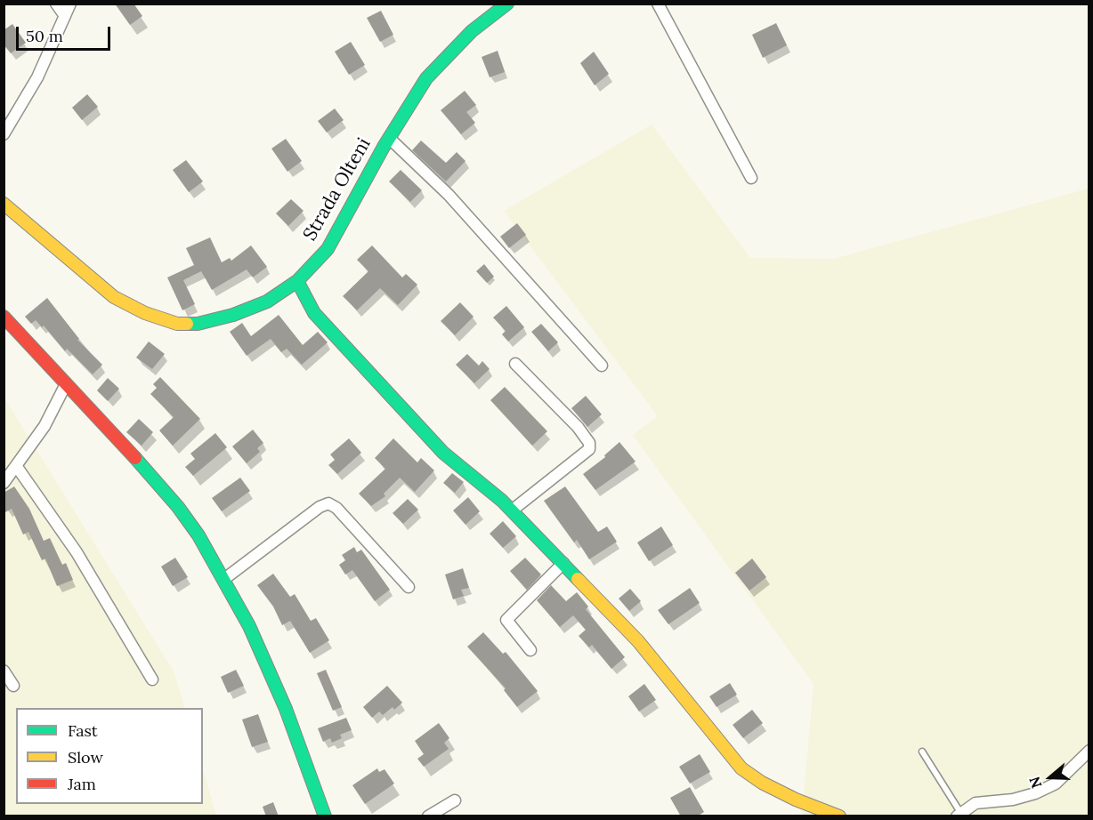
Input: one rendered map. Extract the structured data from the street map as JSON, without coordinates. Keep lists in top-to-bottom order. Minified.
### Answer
{"streets":{"street":["Strada Olteni"]},"legend":["Fast","Slow","Jam"],"scale_bar":"50 m","north":"left"}
